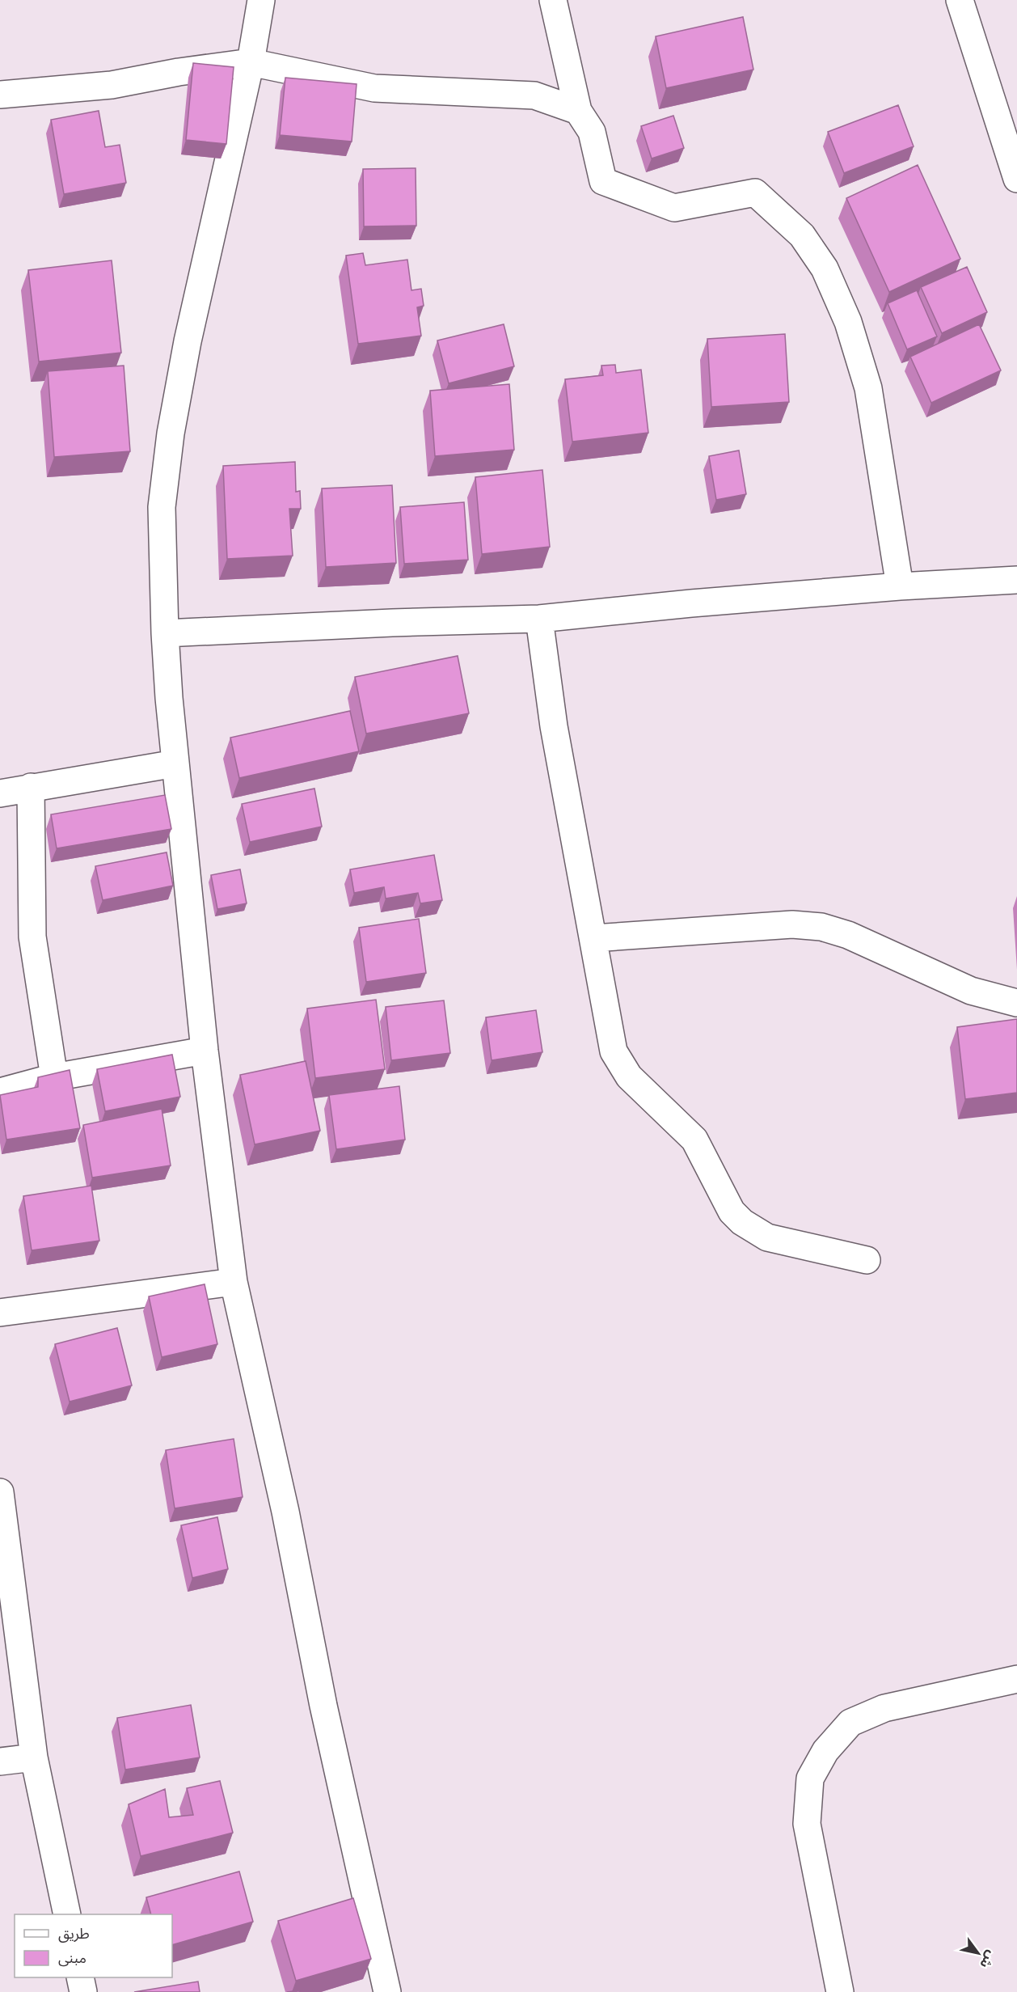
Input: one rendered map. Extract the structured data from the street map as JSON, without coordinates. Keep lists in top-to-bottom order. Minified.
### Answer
{"legend":["طريق","مبنى"],"north":"bottom right"}
